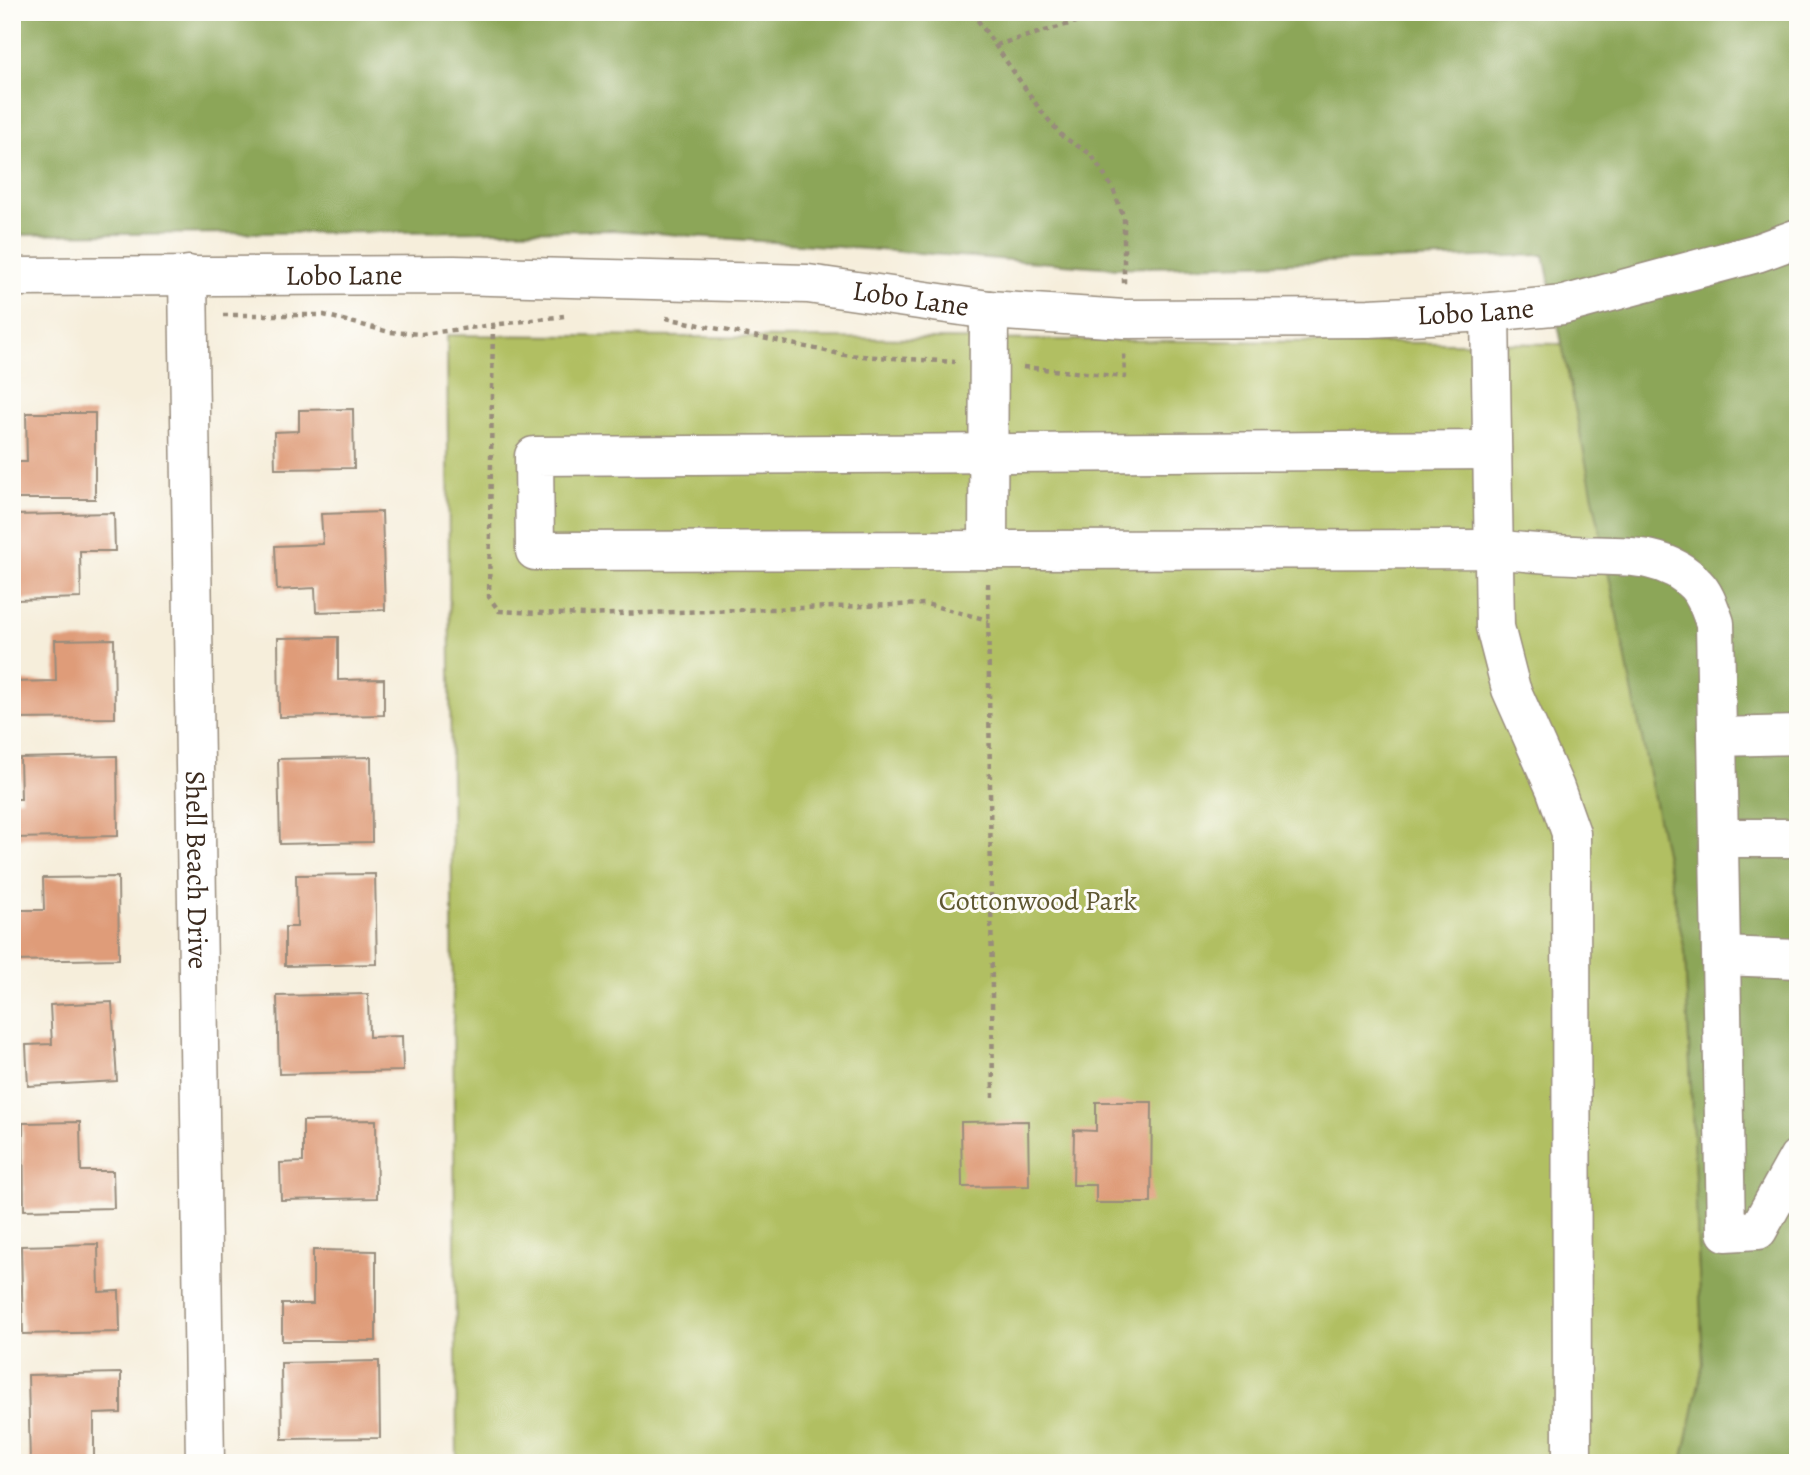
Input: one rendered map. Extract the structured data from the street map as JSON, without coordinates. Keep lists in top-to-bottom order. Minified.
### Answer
{"streets":{"street":["Lobo Lane","Shell Beach Drive"]},"crossings":[["Lobo Lane","Shell Beach Drive"]],"parks":["Cottonwood Park"]}
